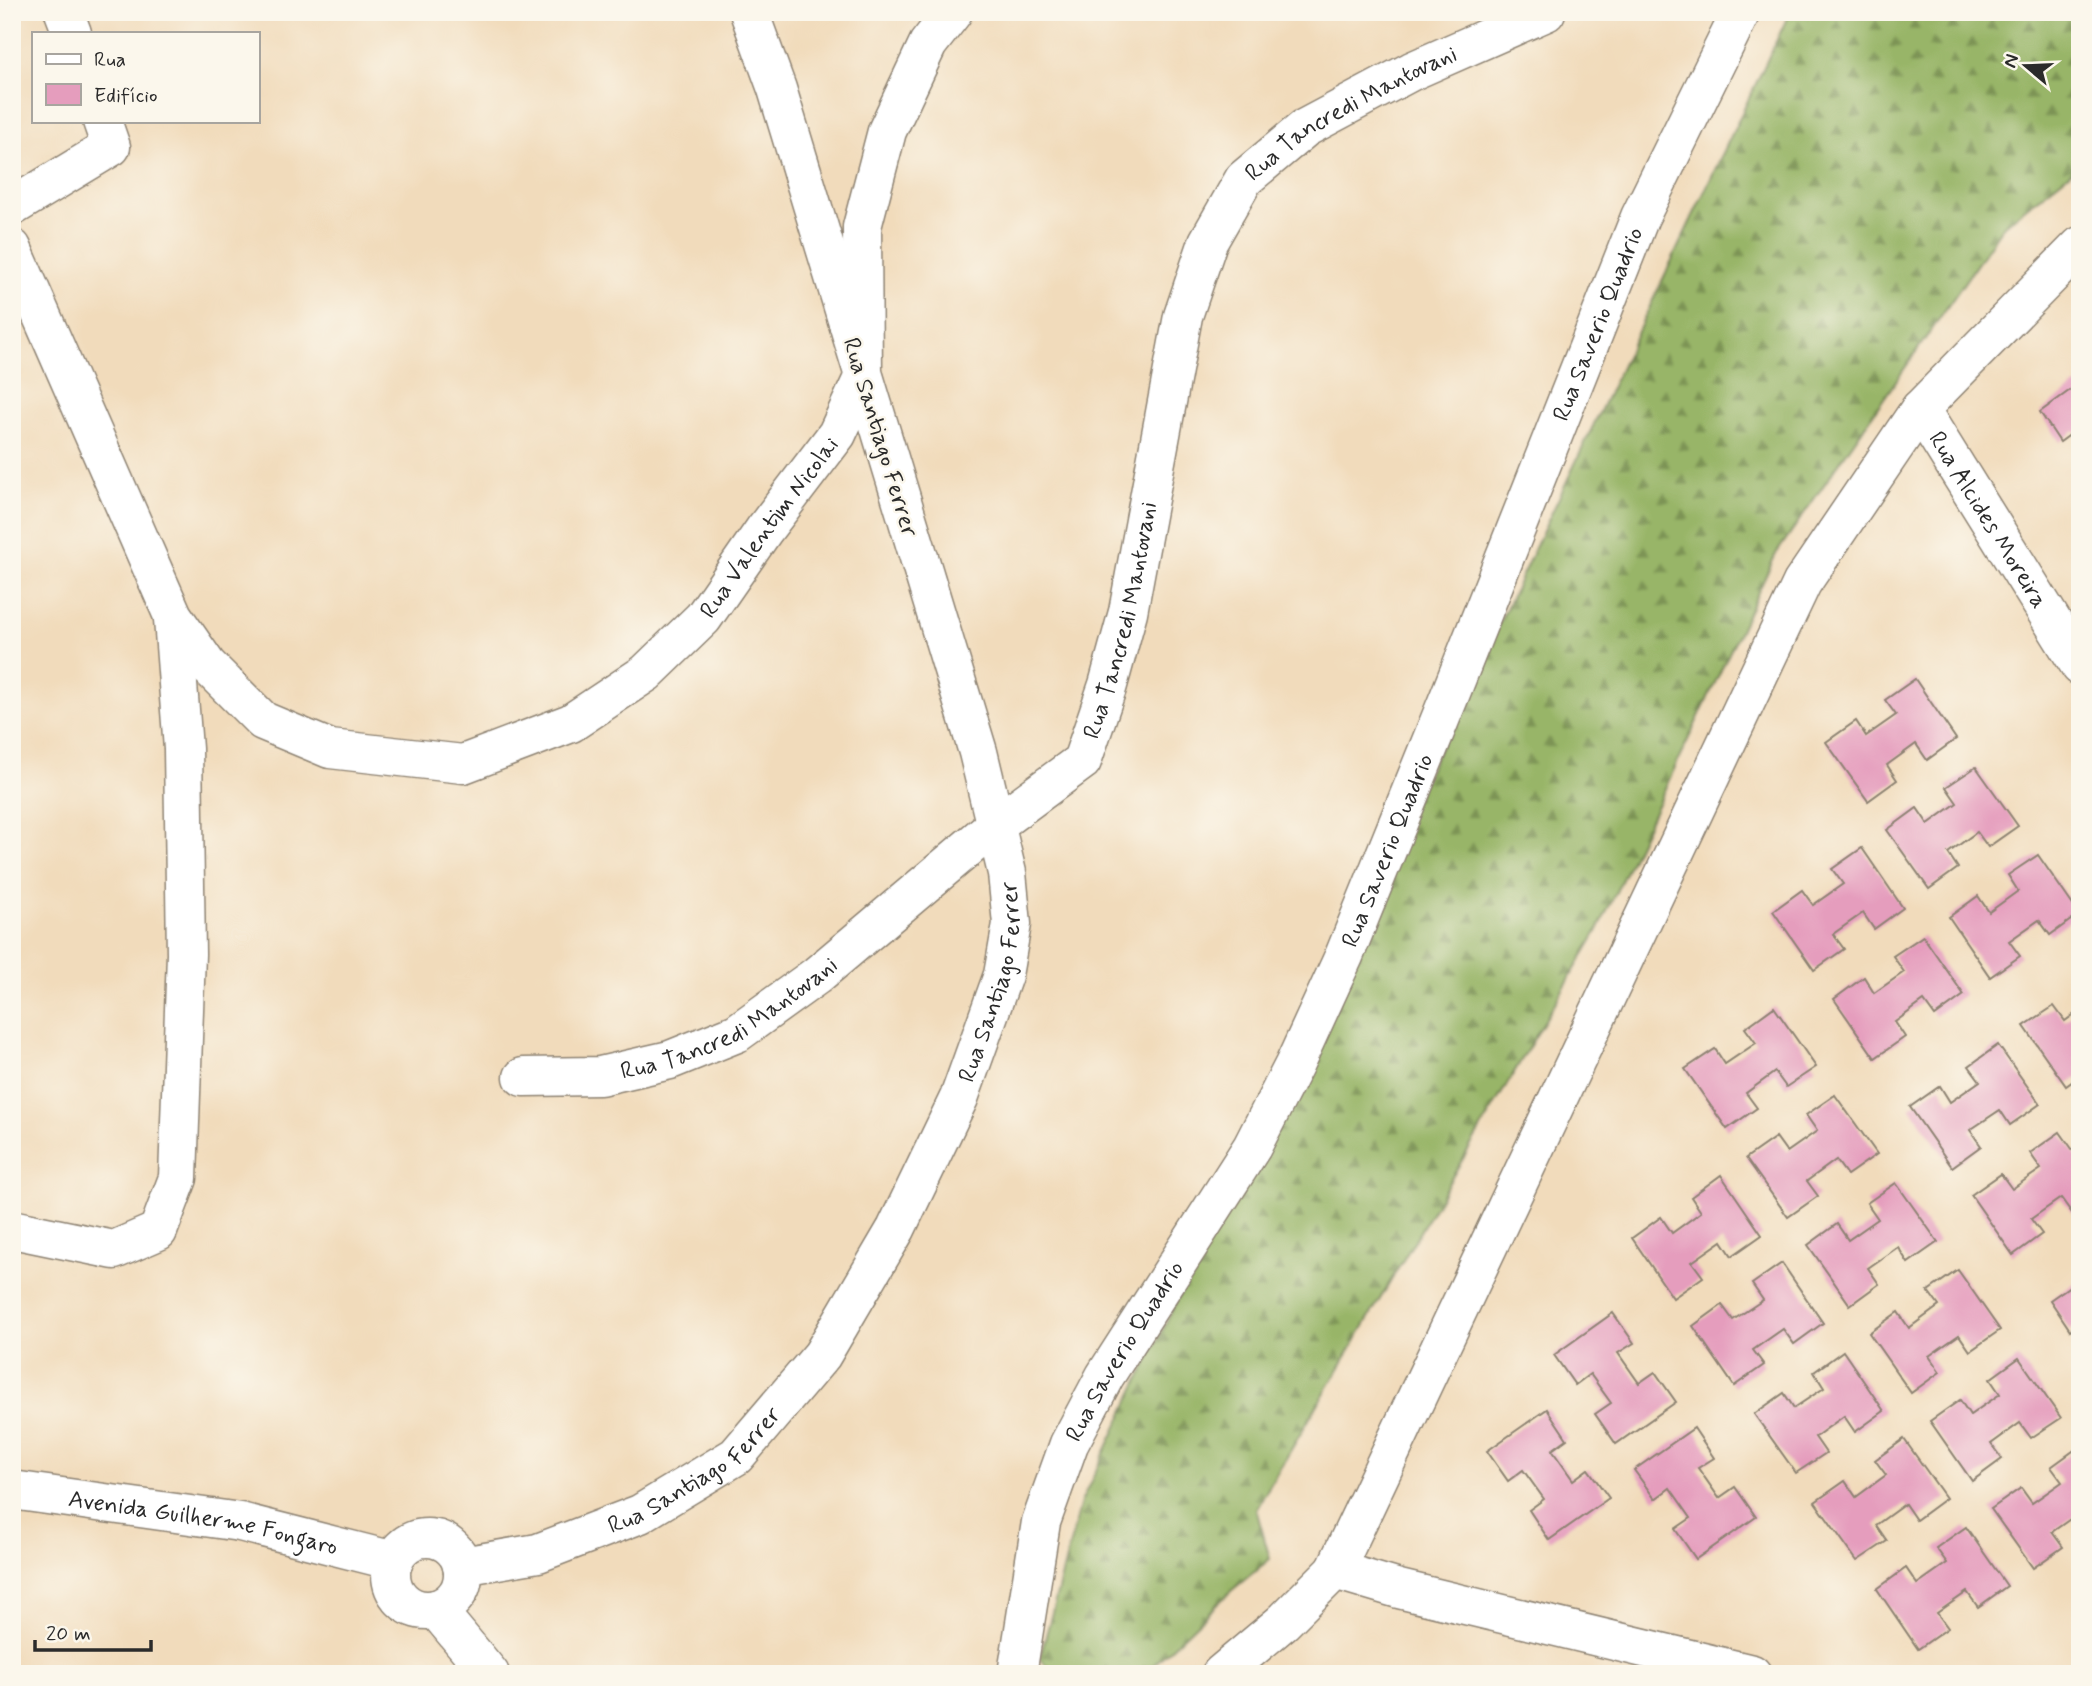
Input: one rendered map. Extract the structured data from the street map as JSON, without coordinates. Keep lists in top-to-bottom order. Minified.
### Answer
{"streets":{"street":["Rua Tancredi Mantovani","Rua Saverio Quadrio","Rua Santiago Ferrer","Rua Alcides Moreira","Rua Valentim Nicolai","Avenida Guilherme Fongaro"]},"crossings":[["Rua Tancredi Mantovani","Rua Santiago Ferrer"],["Rua Santiago Ferrer","Rua Valentim Nicolai"],["Rua Santiago Ferrer","Avenida Guilherme Fongaro"]],"legend":["Rua","Edifício"],"scale_bar":"20 m","north":"left"}
